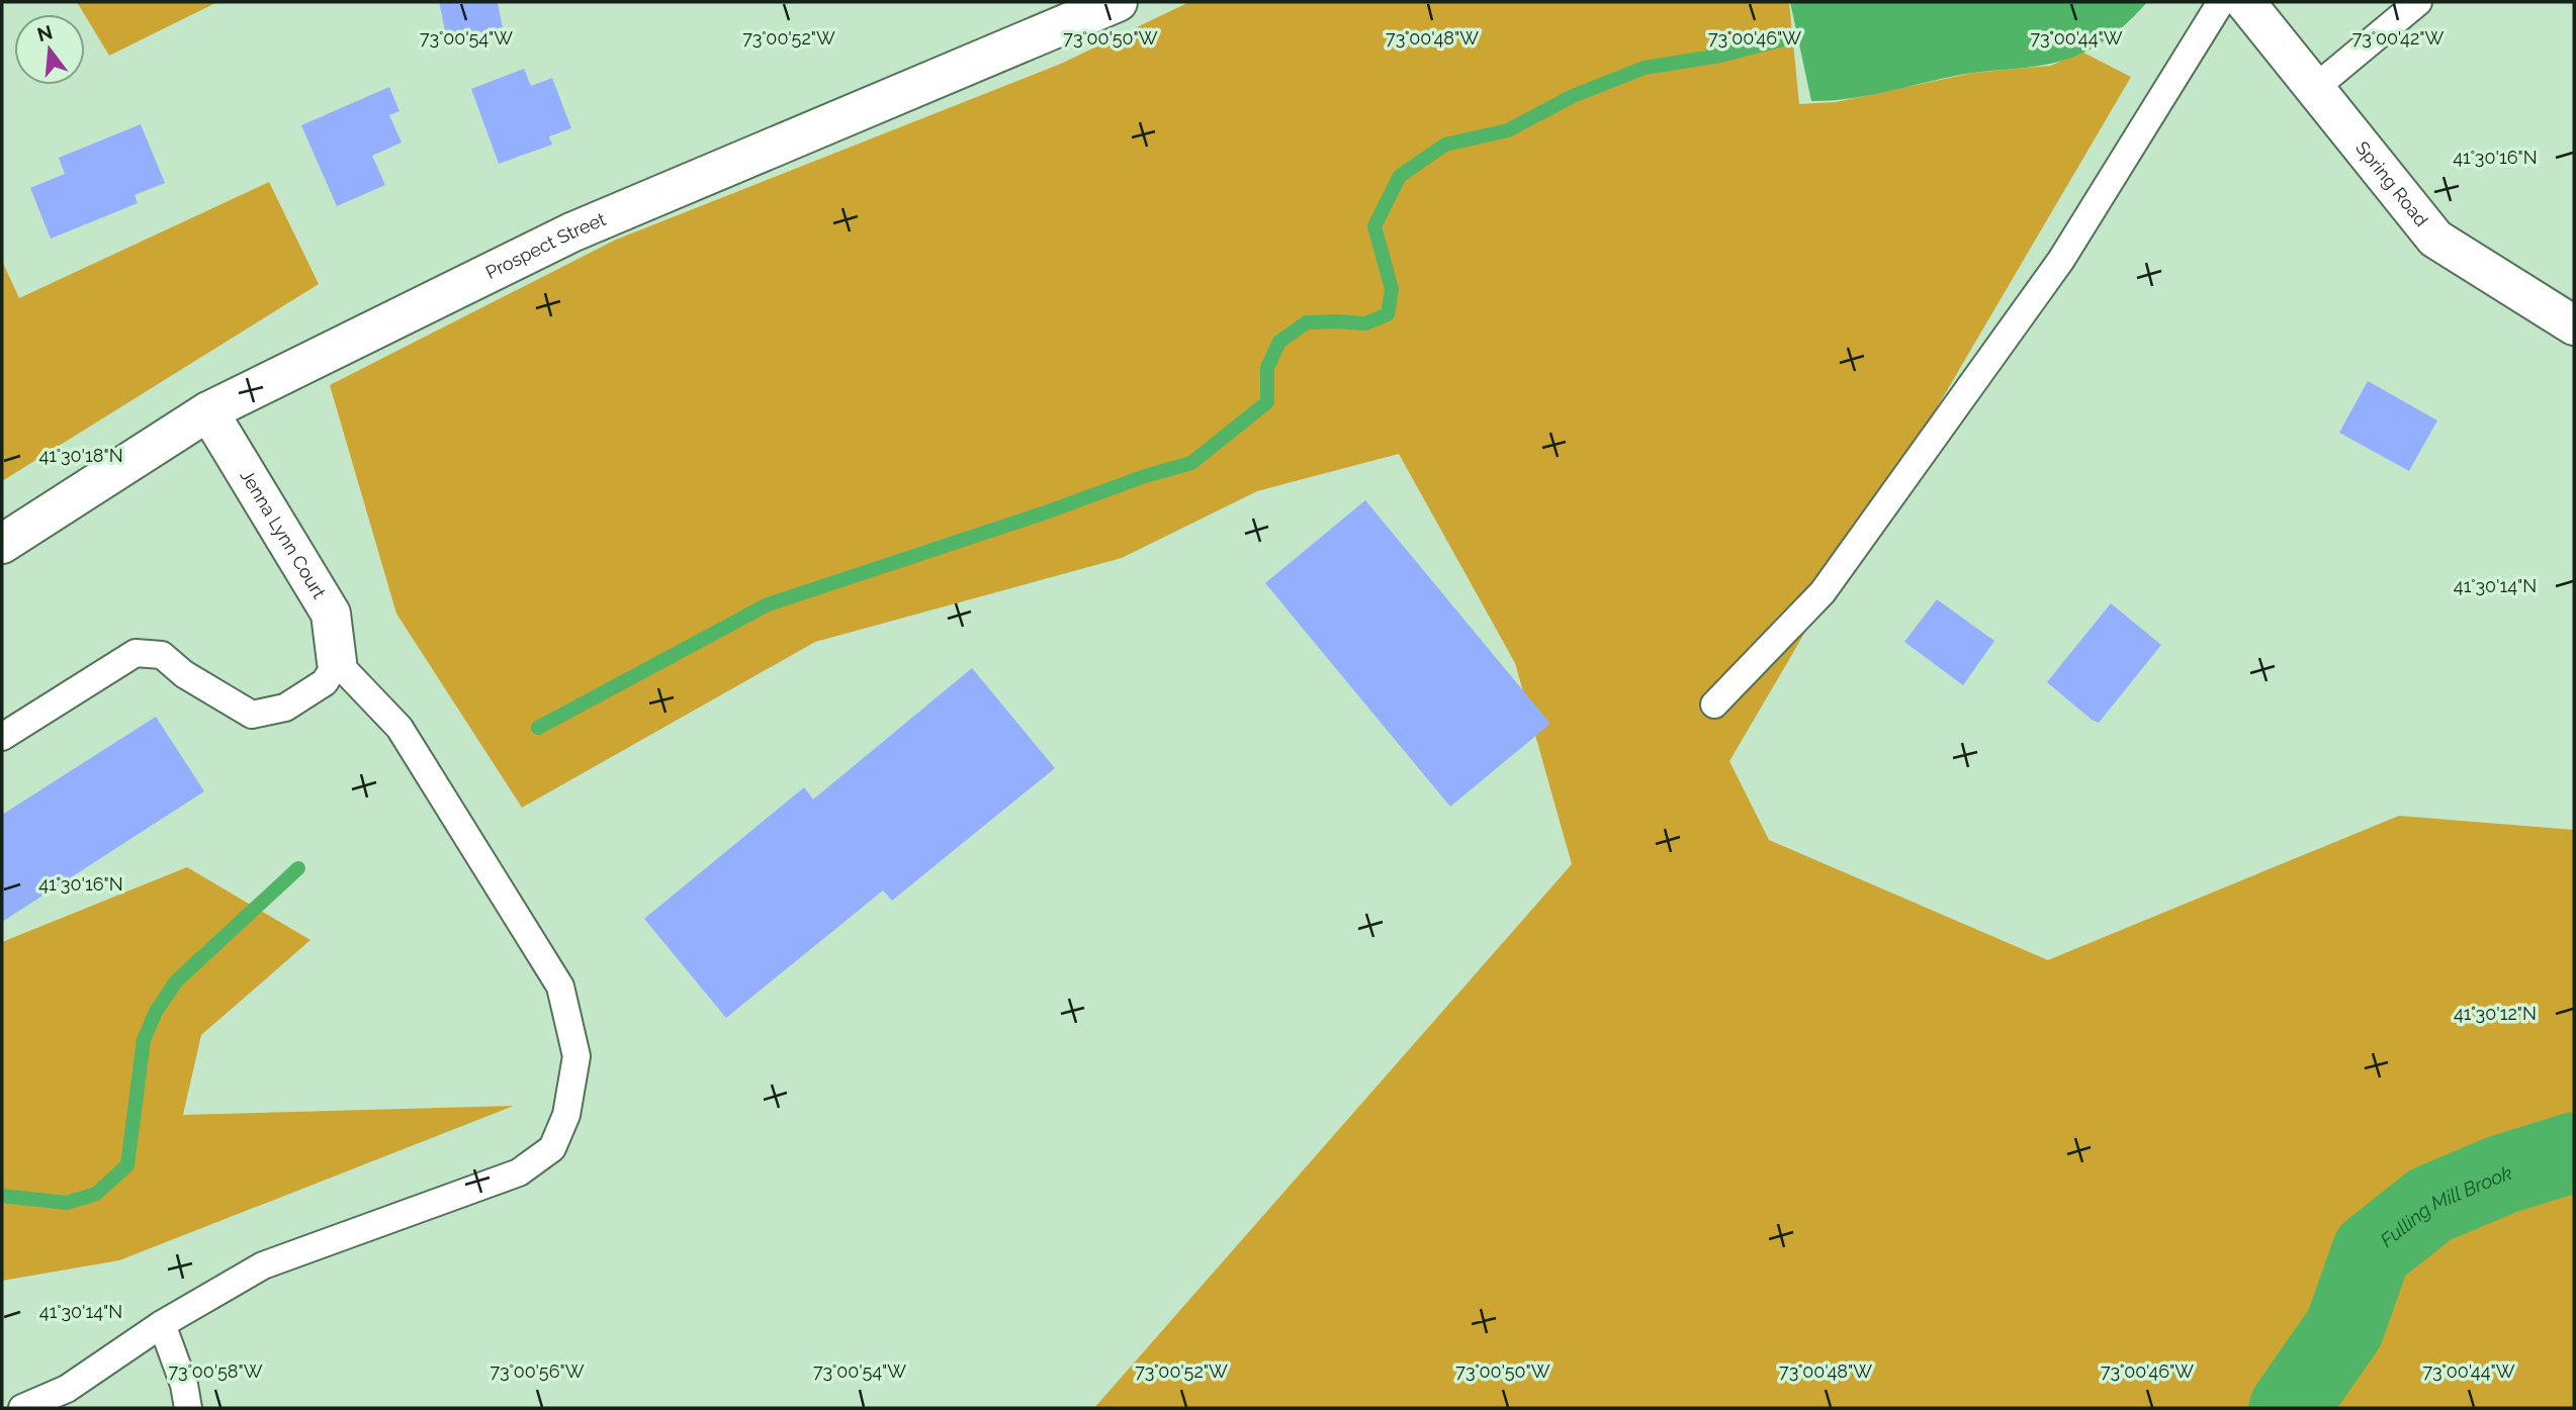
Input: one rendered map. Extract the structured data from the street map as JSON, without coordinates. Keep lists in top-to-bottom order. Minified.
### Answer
{"streets":{"main road":["Spring Road","Prospect Street","Jenna Lynn Court"]},"crossings":[["Prospect Street","Jenna Lynn Court"]],"water":["Fulling Mill Brook"],"north":"top","coordinates":["73°00'54\"W","73°00'52\"W","73°00'50\"W","73°00'48\"W","73°00'46\"W","73°00'44\"W","73°00'42\"W","41°30'16\"N","41°30'18\"N","41°30'14\"N","41°30'12\"N","73°00'58\"W","73°00'56\"W"]}
